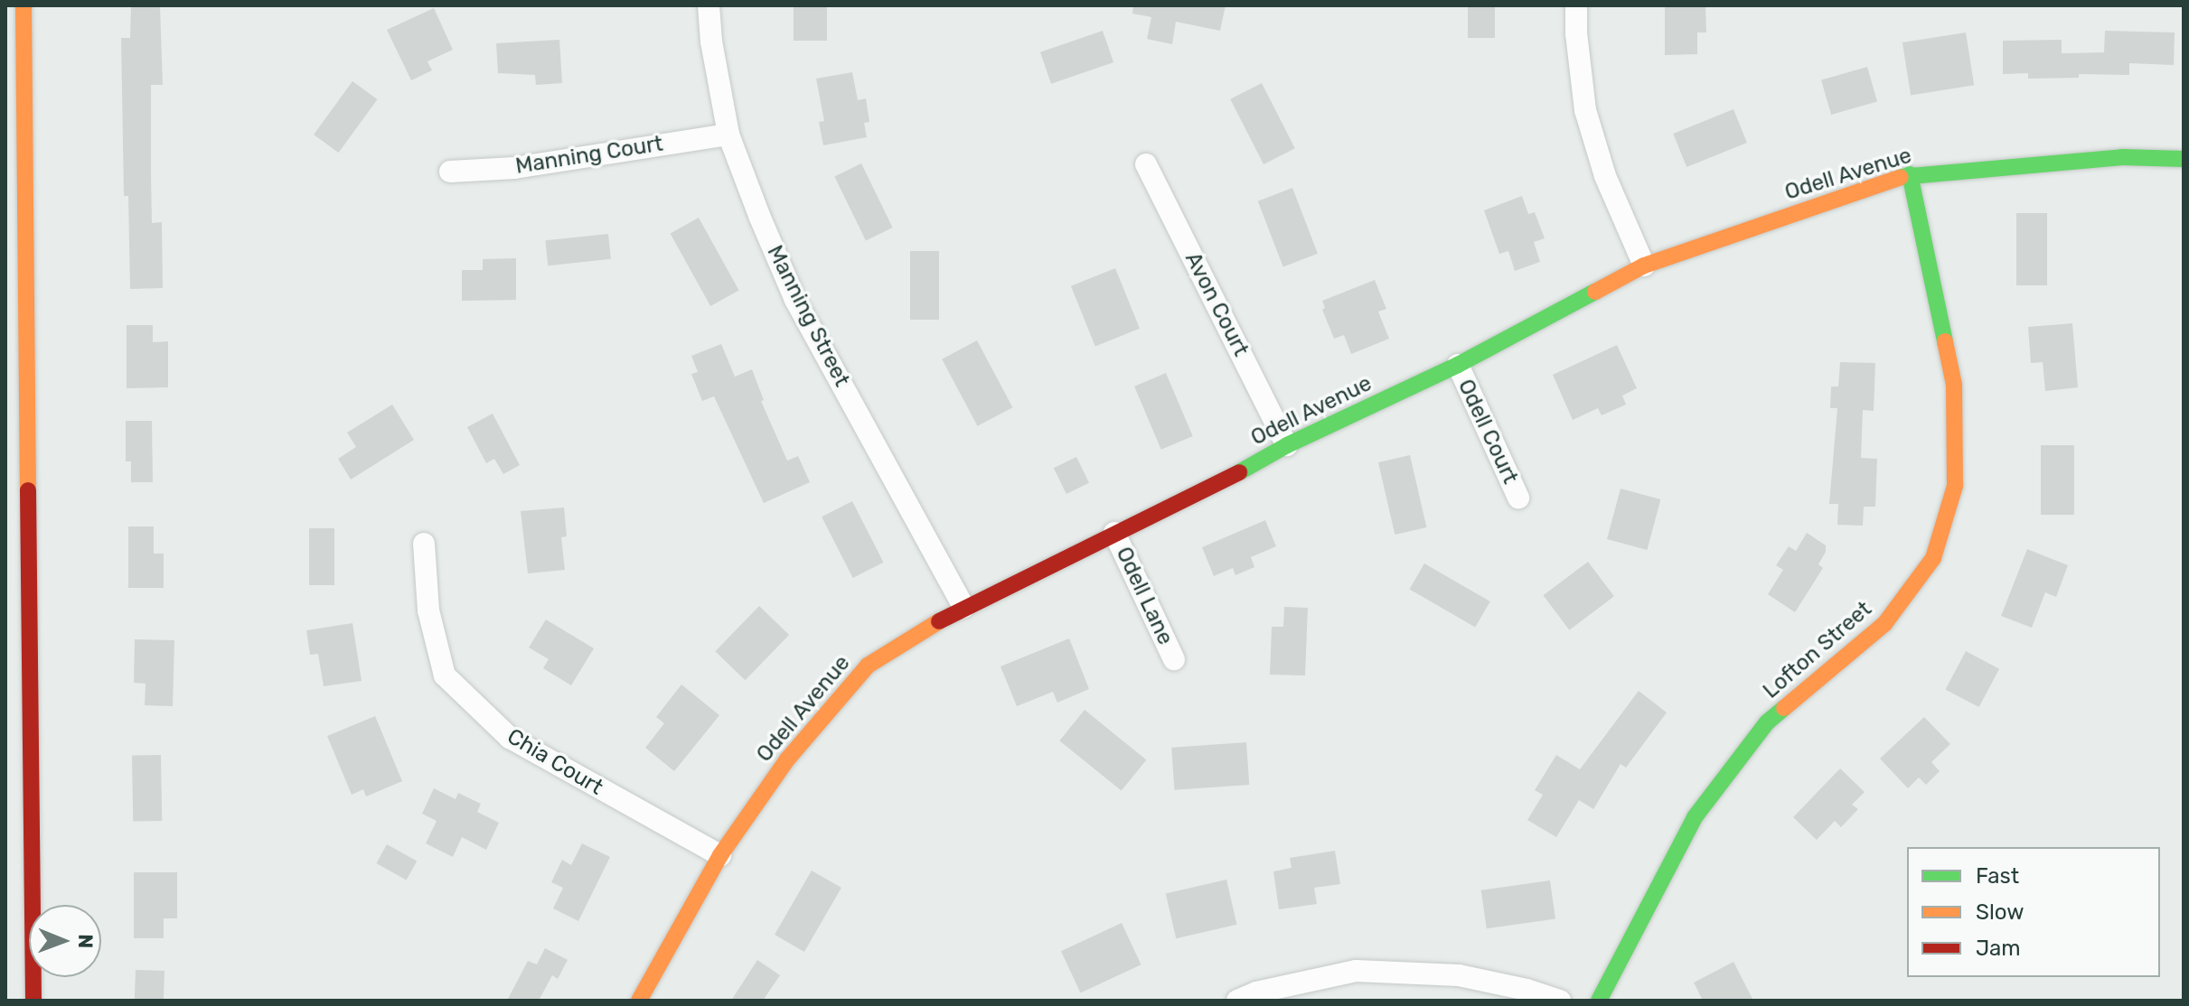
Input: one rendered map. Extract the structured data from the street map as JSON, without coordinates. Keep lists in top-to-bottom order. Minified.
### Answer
{"streets":{"street":["Manning Court","Odell Avenue","Avon Court","Manning Street","Odell Court","Odell Lane","Lofton Street","Chia Court"]},"crossings":[["Manning Court","Manning Street"],["Odell Avenue","Avon Court"],["Odell Avenue","Manning Street"],["Odell Avenue","Odell Court"],["Odell Avenue","Odell Lane"],["Odell Avenue","Lofton Street"],["Odell Avenue","Chia Court"]],"legend":["Fast","Slow","Jam"],"north":"right"}
